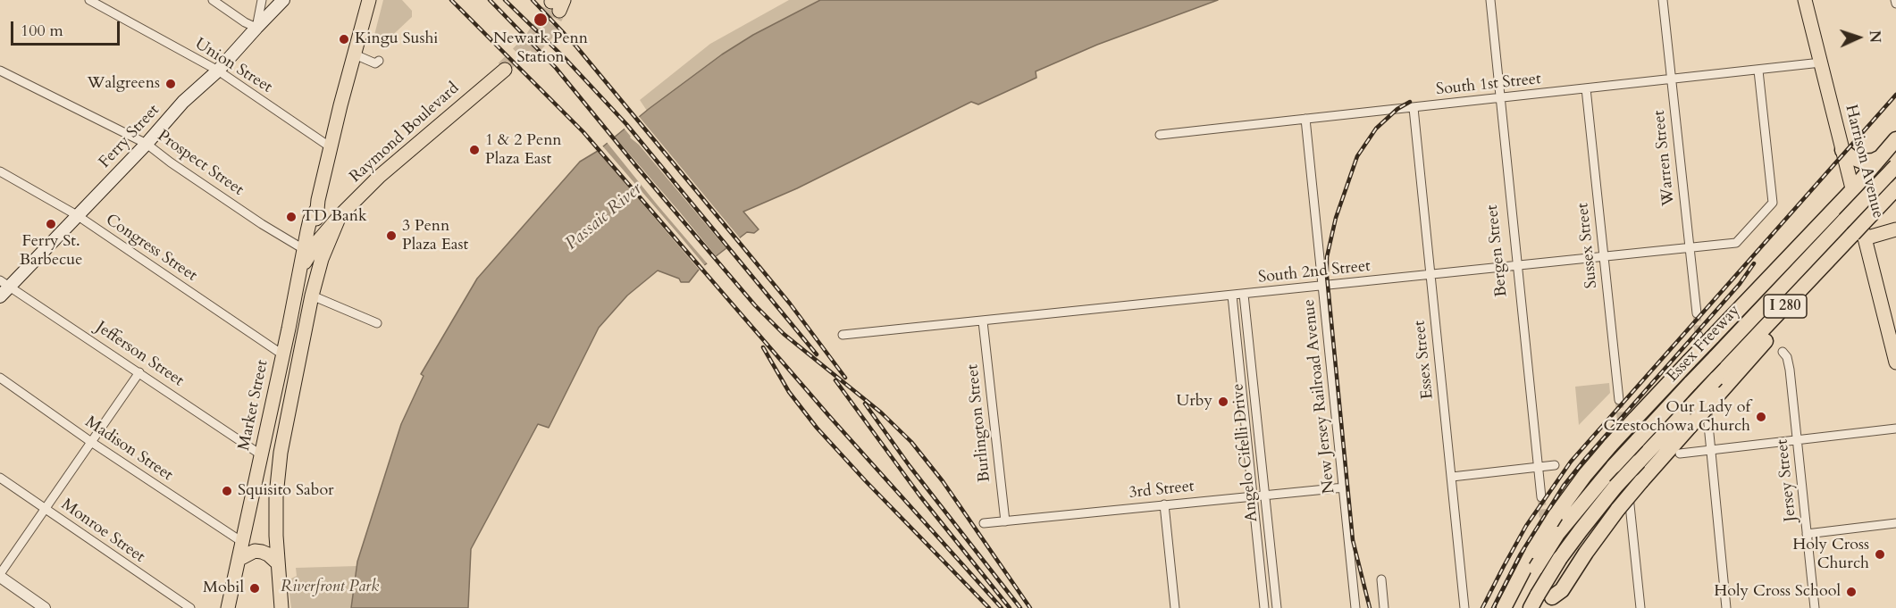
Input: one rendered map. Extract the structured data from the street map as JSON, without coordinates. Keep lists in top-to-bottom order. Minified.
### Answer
{"streets":{"highway":["I 280","Essex Freeway"],"main road":["Raymond Boulevard","Ferry Street","Harrison Avenue","Market Street"],"street":["Union Street","South 1st Street","Warren Street","Prospect Street","Sussex Street","Congress Street","Bergen Street","South 2nd Street","Jefferson Street","Essex Street","New Jersey Railroad Avenue","Burlington Street","Madison Street","Angelo Cifelli Drive","Jersey Street","3rd Street","Monroe Street"]},"crossings":[["Union Street","Ferry Street"],["South 1st Street","Warren Street"],["South 1st Street","Harrison Avenue"],["South 1st Street","Sussex Street"],["South 1st Street","Bergen Street"],["South 1st Street","South 2nd Street"],["South 1st Street","Essex Street"],["South 1st Street","New Jersey Railroad Avenue"],["Raymond Boulevard","Prospect Street"],["Raymond Boulevard","Market Street"],["Ferry Street","Prospect Street"],["Ferry Street","Congress Street"],["Ferry Street","Jefferson Street"],["Warren Street","South 2nd Street"],["Harrison Avenue","Essex Freeway"],["Sussex Street","South 2nd Street"],["Congress Street","Market Street"],["Bergen Street","South 2nd Street"],["South 2nd Street","Essex Street"],["South 2nd Street","New Jersey Railroad Avenue"],["South 2nd Street","Burlington Street"],["South 2nd Street","Angelo Cifelli Drive"],["Jefferson Street","Market Street"],["New Jersey Railroad Avenue","3rd Street"],["Market Street","Madison Street"],["Burlington Street","3rd Street"],["Angelo Cifelli Drive","3rd Street"]],"water":["Passaic River"],"parks":["Riverfront Park"],"places":["Newark Penn Station","Kingu Sushi","Walgreens","1 & 2 Penn Plaza East","TD Bank","Ferry St. Barbecue","3 Penn Plaza East","Urby","Our Lady of Czestochowa Church","Squisito Sabor","Holy Cross Church","Mobil","Holy Cross School"],"scale_bar":"100 m","north":"right"}
